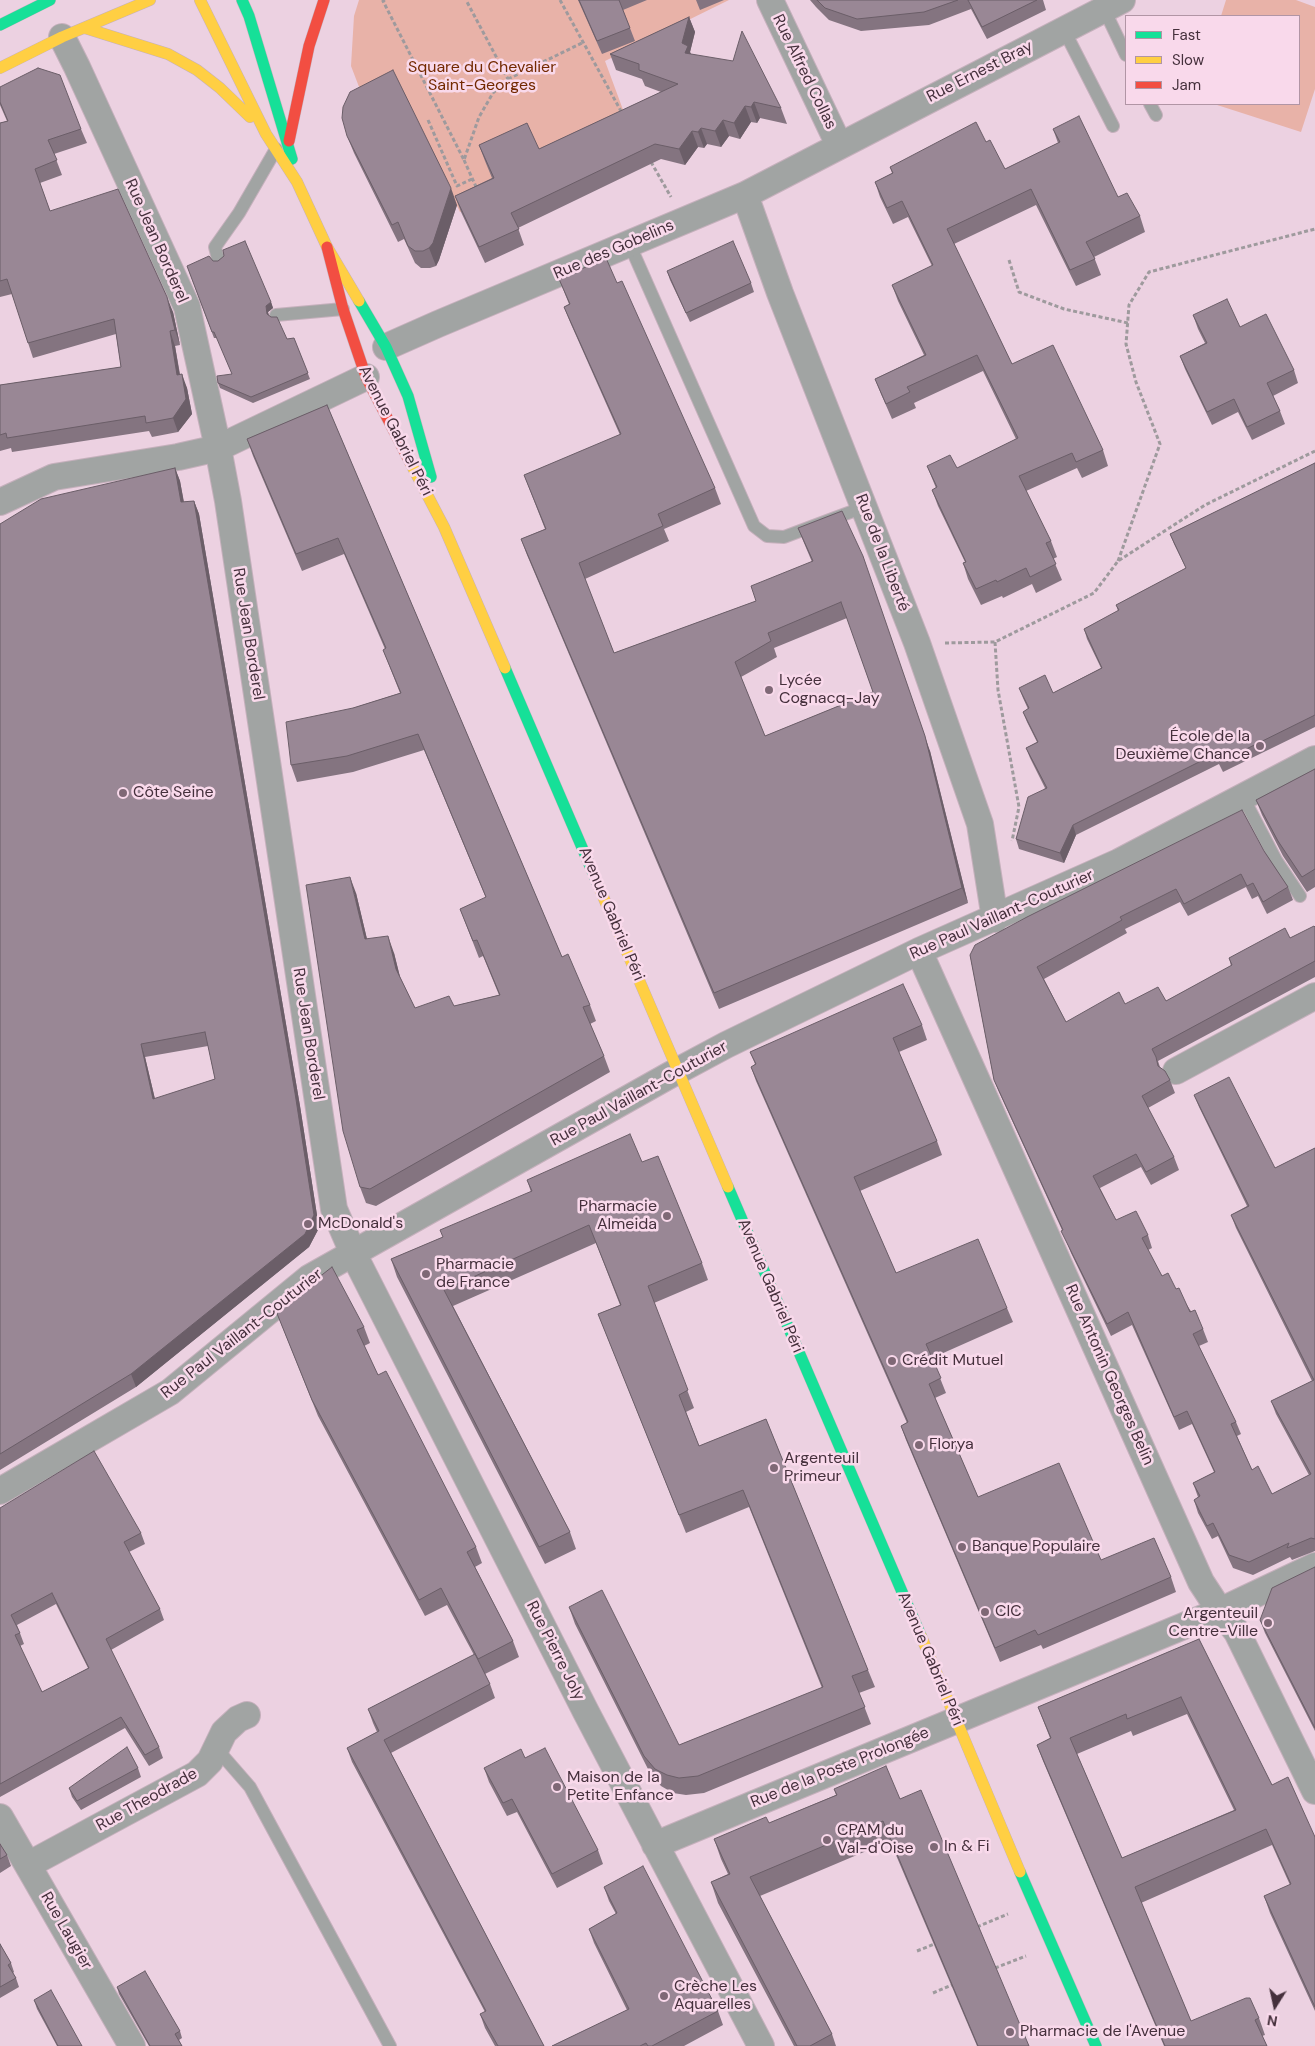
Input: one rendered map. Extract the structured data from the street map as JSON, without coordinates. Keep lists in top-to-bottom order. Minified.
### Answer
{"streets":{"main road":["Avenue Gabriel Péri"],"street":["Rue Alfred Collas","Rue Ernest Bray","Rue Jean Borderel","Rue des Gobelins","Rue de la Liberté","Rue Paul Vaillant-Couturier","Rue Antonin Georges Belin","Rue Pierre Joly","Rue de la Poste Prolongée","Rue Theodrade","Rue Laugier"]},"crossings":[["Rue Alfred Collas","Rue Ernest Bray"],["Rue Alfred Collas","Rue des Gobelins"],["Rue Ernest Bray","Rue des Gobelins"],["Rue Jean Borderel","Rue Paul Vaillant-Couturier"],["Rue Jean Borderel","Rue Pierre Joly"],["Rue des Gobelins","Avenue Gabriel Péri"],["Rue des Gobelins","Rue de la Liberté"],["Avenue Gabriel Péri","Rue Paul Vaillant-Couturier"],["Avenue Gabriel Péri","Rue de la Poste Prolongée"],["Rue de la Liberté","Rue Paul Vaillant-Couturier"],["Rue Paul Vaillant-Couturier","Rue Antonin Georges Belin"],["Rue Paul Vaillant-Couturier","Rue Pierre Joly"],["Rue Antonin Georges Belin","Rue de la Poste Prolongée"],["Rue Pierre Joly","Rue de la Poste Prolongée"],["Rue Theodrade","Rue Laugier"]],"parks":["Square du Chevalier Saint-Georges"],"places":["Lycée Cognacq-Jay","École de la Deuxième Chance","Côte Seine","Pharmacie Almeida","McDonald's","Pharmacie de France","Crédit Mutuel","Florya","Argenteuil Primeur","Banque Populaire","CIC","Argenteuil Centre-Ville","Maison de la Petite Enfance","CPAM du Val-d'Oise","In & Fi","Crèche Les Aquarelles","Pharmacie de l'Avenue"],"legend":["Fast","Slow","Jam"],"north":"bottom"}
